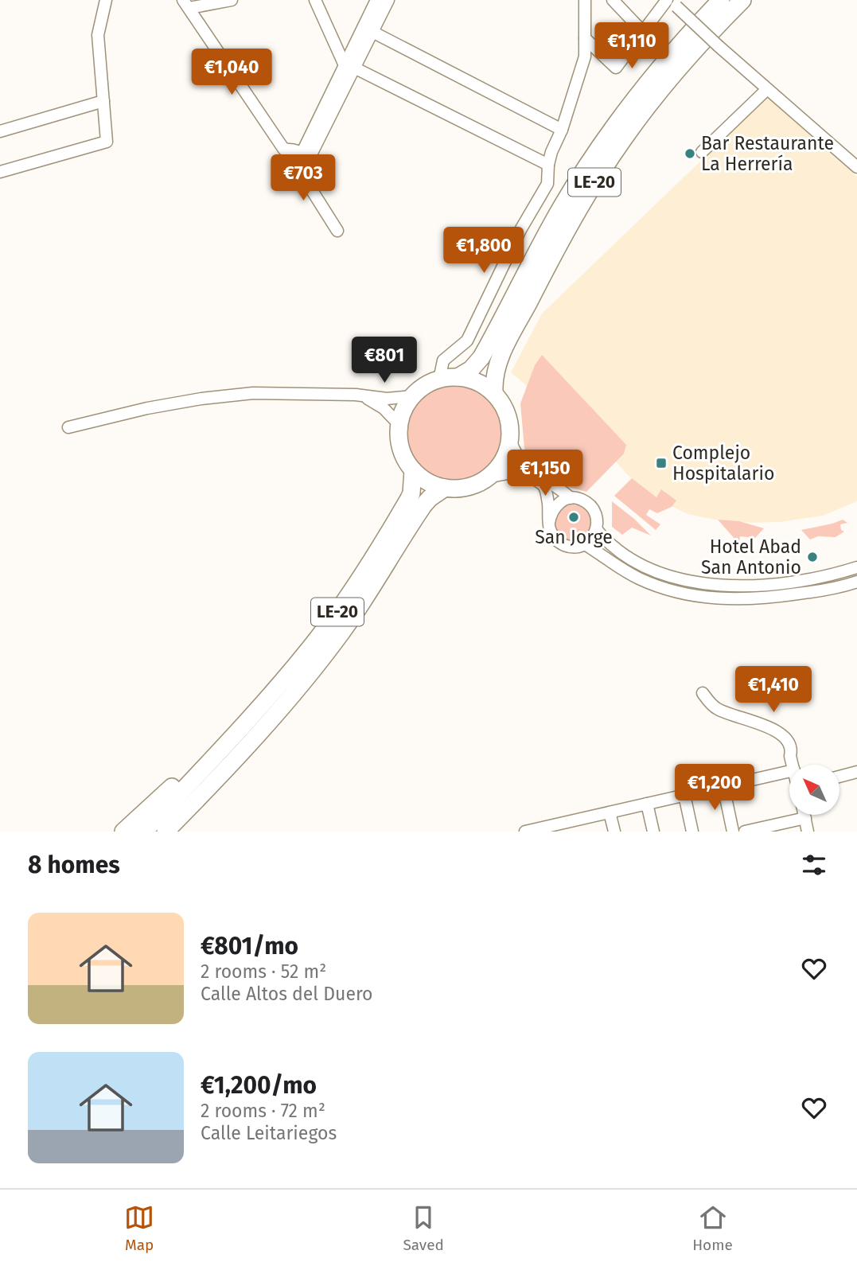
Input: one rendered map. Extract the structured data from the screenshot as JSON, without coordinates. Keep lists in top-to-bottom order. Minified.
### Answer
{"streets":{"highway":["LE-20"]},"places":{"other":["Bar Restaurante La Herrería","San Jorge","Hotel Abad San Antonio"],"transit":["Complejo Hospitalario"]},"north":"top left","page":{"price":["€1,110","€1,040","€703","€1,800","€801","€1,150","€1,410","€1,200"],"heading":"8 homes","list":[{"name":"€801/mo","note":"2 rooms · 52 m² · Calle Altos del Duero"},{"name":"€1,200/mo","note":"2 rooms · 72 m² · Calle Leitariegos"}],"tabs":["Map","Saved","Home"]}}
